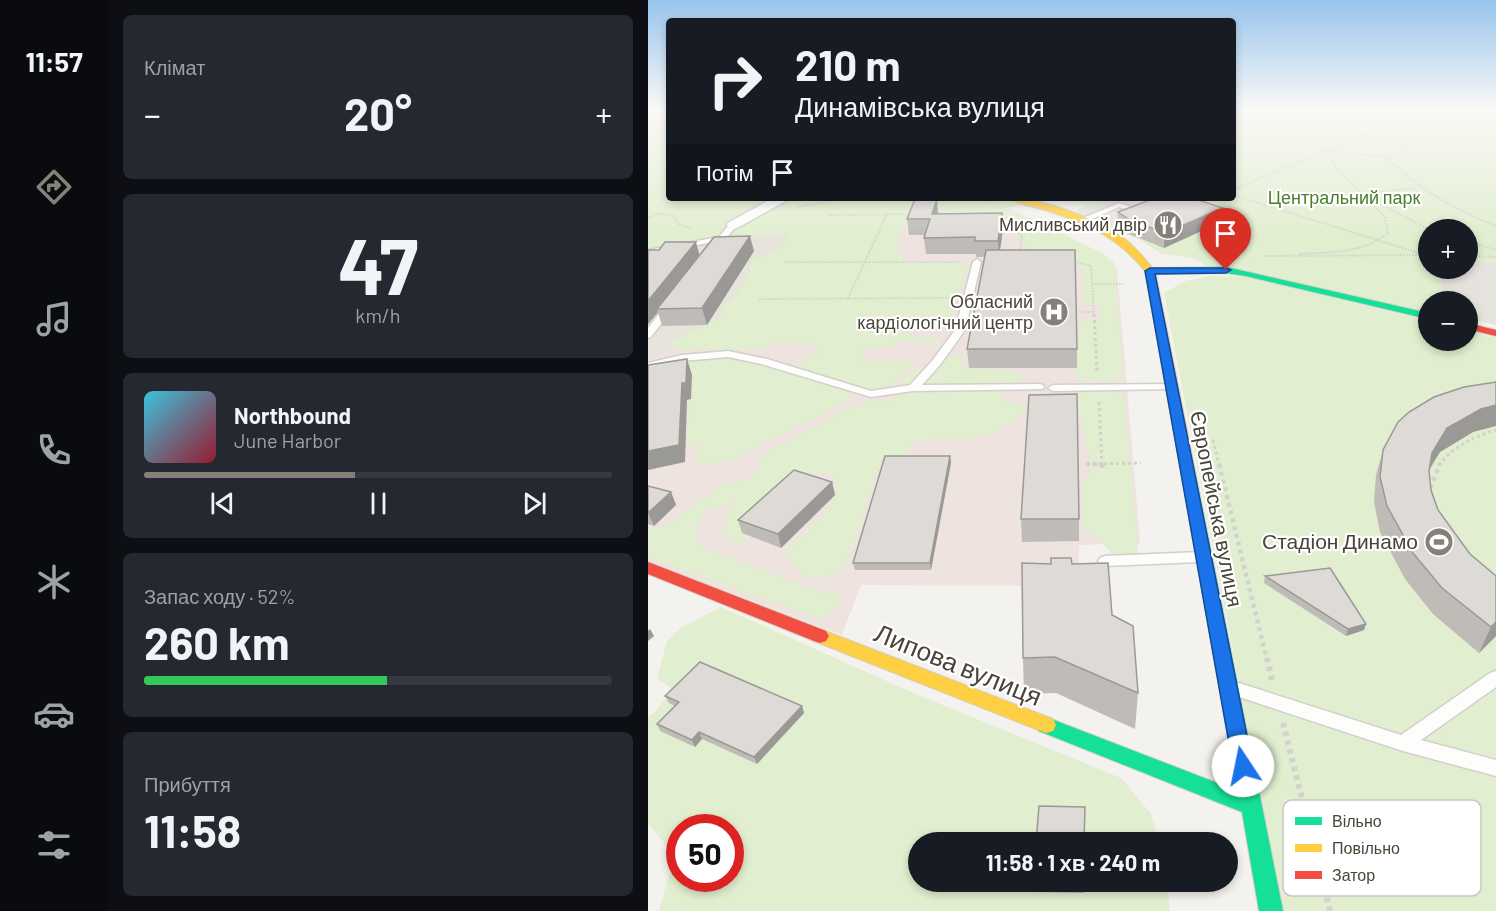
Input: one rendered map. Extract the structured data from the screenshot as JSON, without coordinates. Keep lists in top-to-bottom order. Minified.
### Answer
{"streets":{"main road":["Європейська вулиця","Липова вулиця"]},"crossings":[["Європейська вулиця","Липова вулиця"]],"parks":["Центральний парк"],"places":{"restaurant":["Мисливський двір"],"hospital":["Обласний кардiологiчний центр"],"sports":["Стадіон Динамо"]},"legend":["Вільно","Повільно","Затор"],"page":{"tabs":"11:57","tile":["Клімат",["47","km/h"],["Запас ходу · 52%","260 km"],["Прибуття","11:58"]],"turn":["210 m","Динамівська вулиця"],"heat":["−","20°","+"],"then":"Потім","map_buttons":["+","−"],"song":["Northbound","June Harbor"],"limit":"50","trip":"11:58 · 1 хв · 240 m"}}
